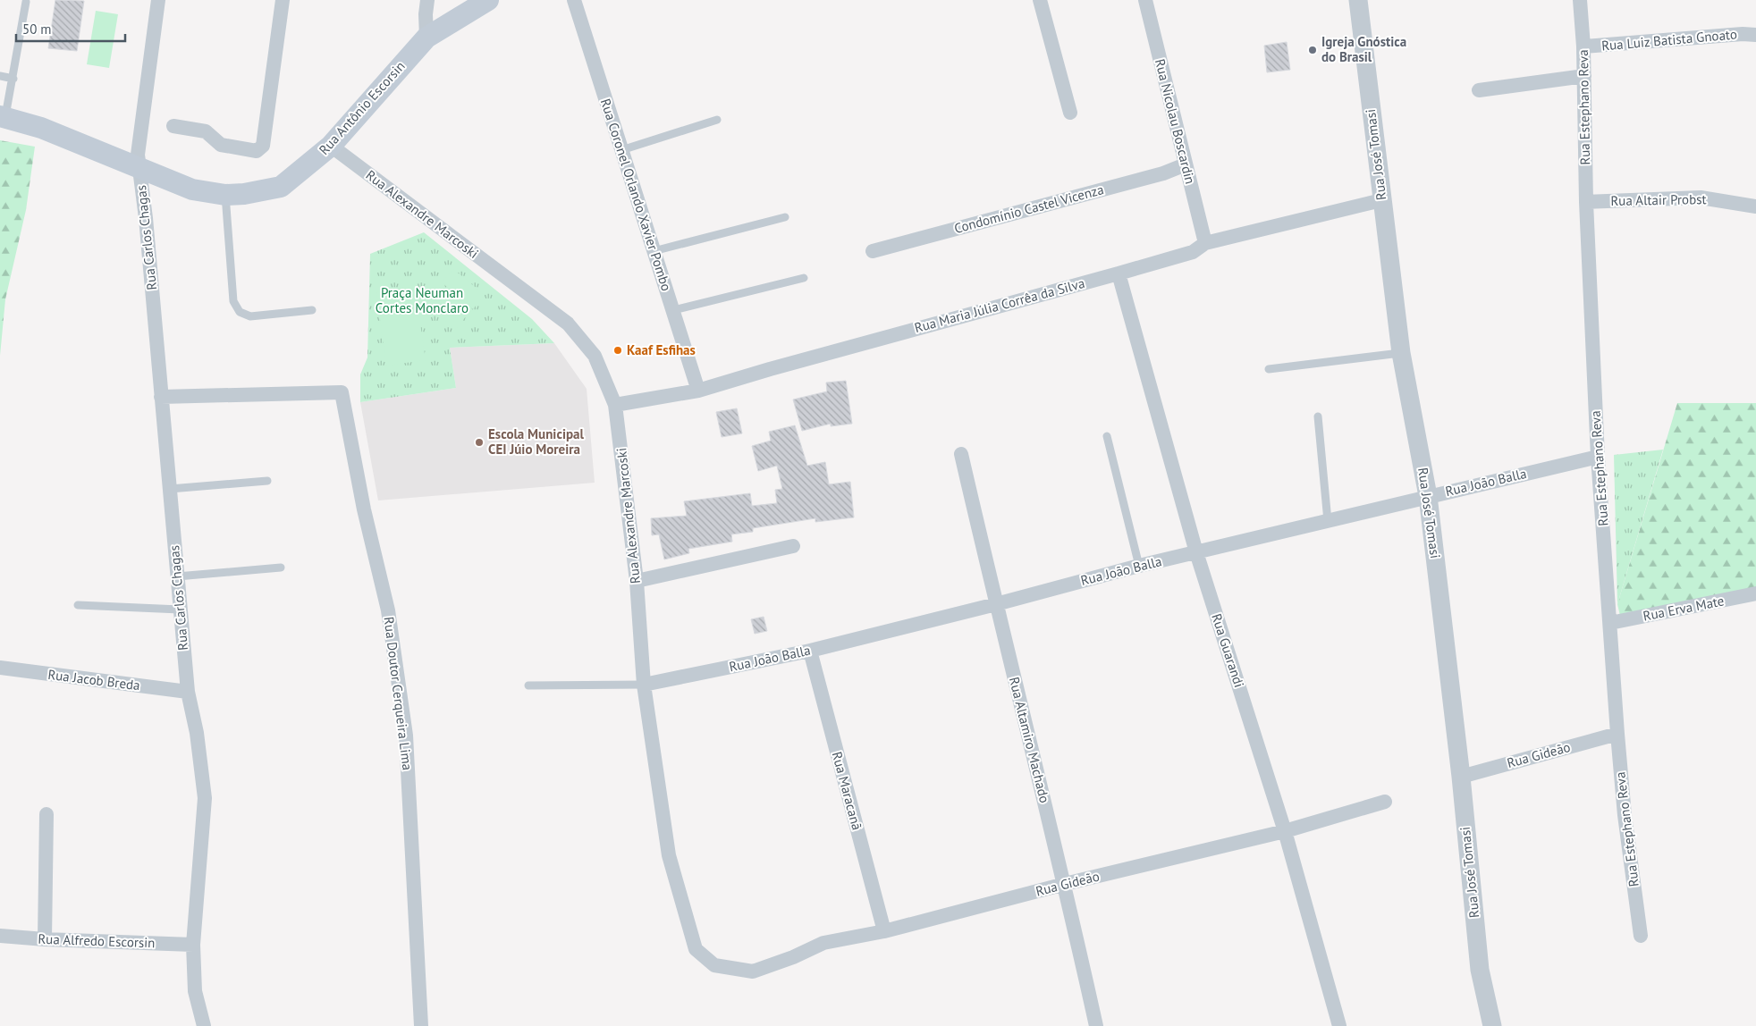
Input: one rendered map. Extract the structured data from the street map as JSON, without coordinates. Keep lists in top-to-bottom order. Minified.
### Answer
{"streets":{"main road":["Rua Antônio Escorsin"],"street":["Rua Luiz Batista Gnoato","Rua Estephano Reva","Rua Nicolau Boscardin","Rua José Tomasi","Rua Coronel Orlando Xavier Pombo","Rua Altair Probst","Condomínio Castel Vicenza","Rua Alexandre Marcoski","Rua Carlos Chagas","Rua Maria Júlia Corrêa da Silva","Rua João Balla","Rua Erva Mate","Rua Guarandi","Rua Jacob Breda","Rua Doutor Cerqueira Lima","Rua Altamiro Machado","Rua Gideão","Rua Maracanã","Rua Alfredo Escorsin"]},"crossings":[["Rua Luiz Batista Gnoato","Rua Estephano Reva"],["Rua Estephano Reva","Rua Altair Probst"],["Rua Estephano Reva","Rua João Balla"],["Rua Estephano Reva","Rua Erva Mate"],["Rua Estephano Reva","Rua Gideão"],["Rua Antônio Escorsin","Rua Alexandre Marcoski"],["Rua Antônio Escorsin","Rua Carlos Chagas"],["Rua Nicolau Boscardin","Condomínio Castel Vicenza"],["Rua Nicolau Boscardin","Rua Maria Júlia Corrêa da Silva"],["Rua José Tomasi","Rua Maria Júlia Corrêa da Silva"],["Rua José Tomasi","Rua João Balla"],["Rua José Tomasi","Rua Gideão"],["Rua Coronel Orlando Xavier Pombo","Rua Maria Júlia Corrêa da Silva"],["Rua Alexandre Marcoski","Rua Maria Júlia Corrêa da Silva"],["Rua Alexandre Marcoski","Rua João Balla"],["Rua Alexandre Marcoski","Rua Gideão"],["Rua Carlos Chagas","Rua Jacob Breda"],["Rua Carlos Chagas","Rua Doutor Cerqueira Lima"],["Rua Carlos Chagas","Rua Alfredo Escorsin"],["Rua Maria Júlia Corrêa da Silva","Rua Guarandi"],["Rua João Balla","Rua Guarandi"],["Rua João Balla","Rua Altamiro Machado"],["Rua João Balla","Rua Maracanã"],["Rua Guarandi","Rua Gideão"],["Rua Altamiro Machado","Rua Gideão"],["Rua Gideão","Rua Maracanã"]],"parks":["Praça Neuman Cortes Monclaro"],"places":["Igreja Gnóstica do Brasil","Kaaf Esfihas","Escola Municipal CEI Júio Moreira"],"scale_bar":"50 m"}
